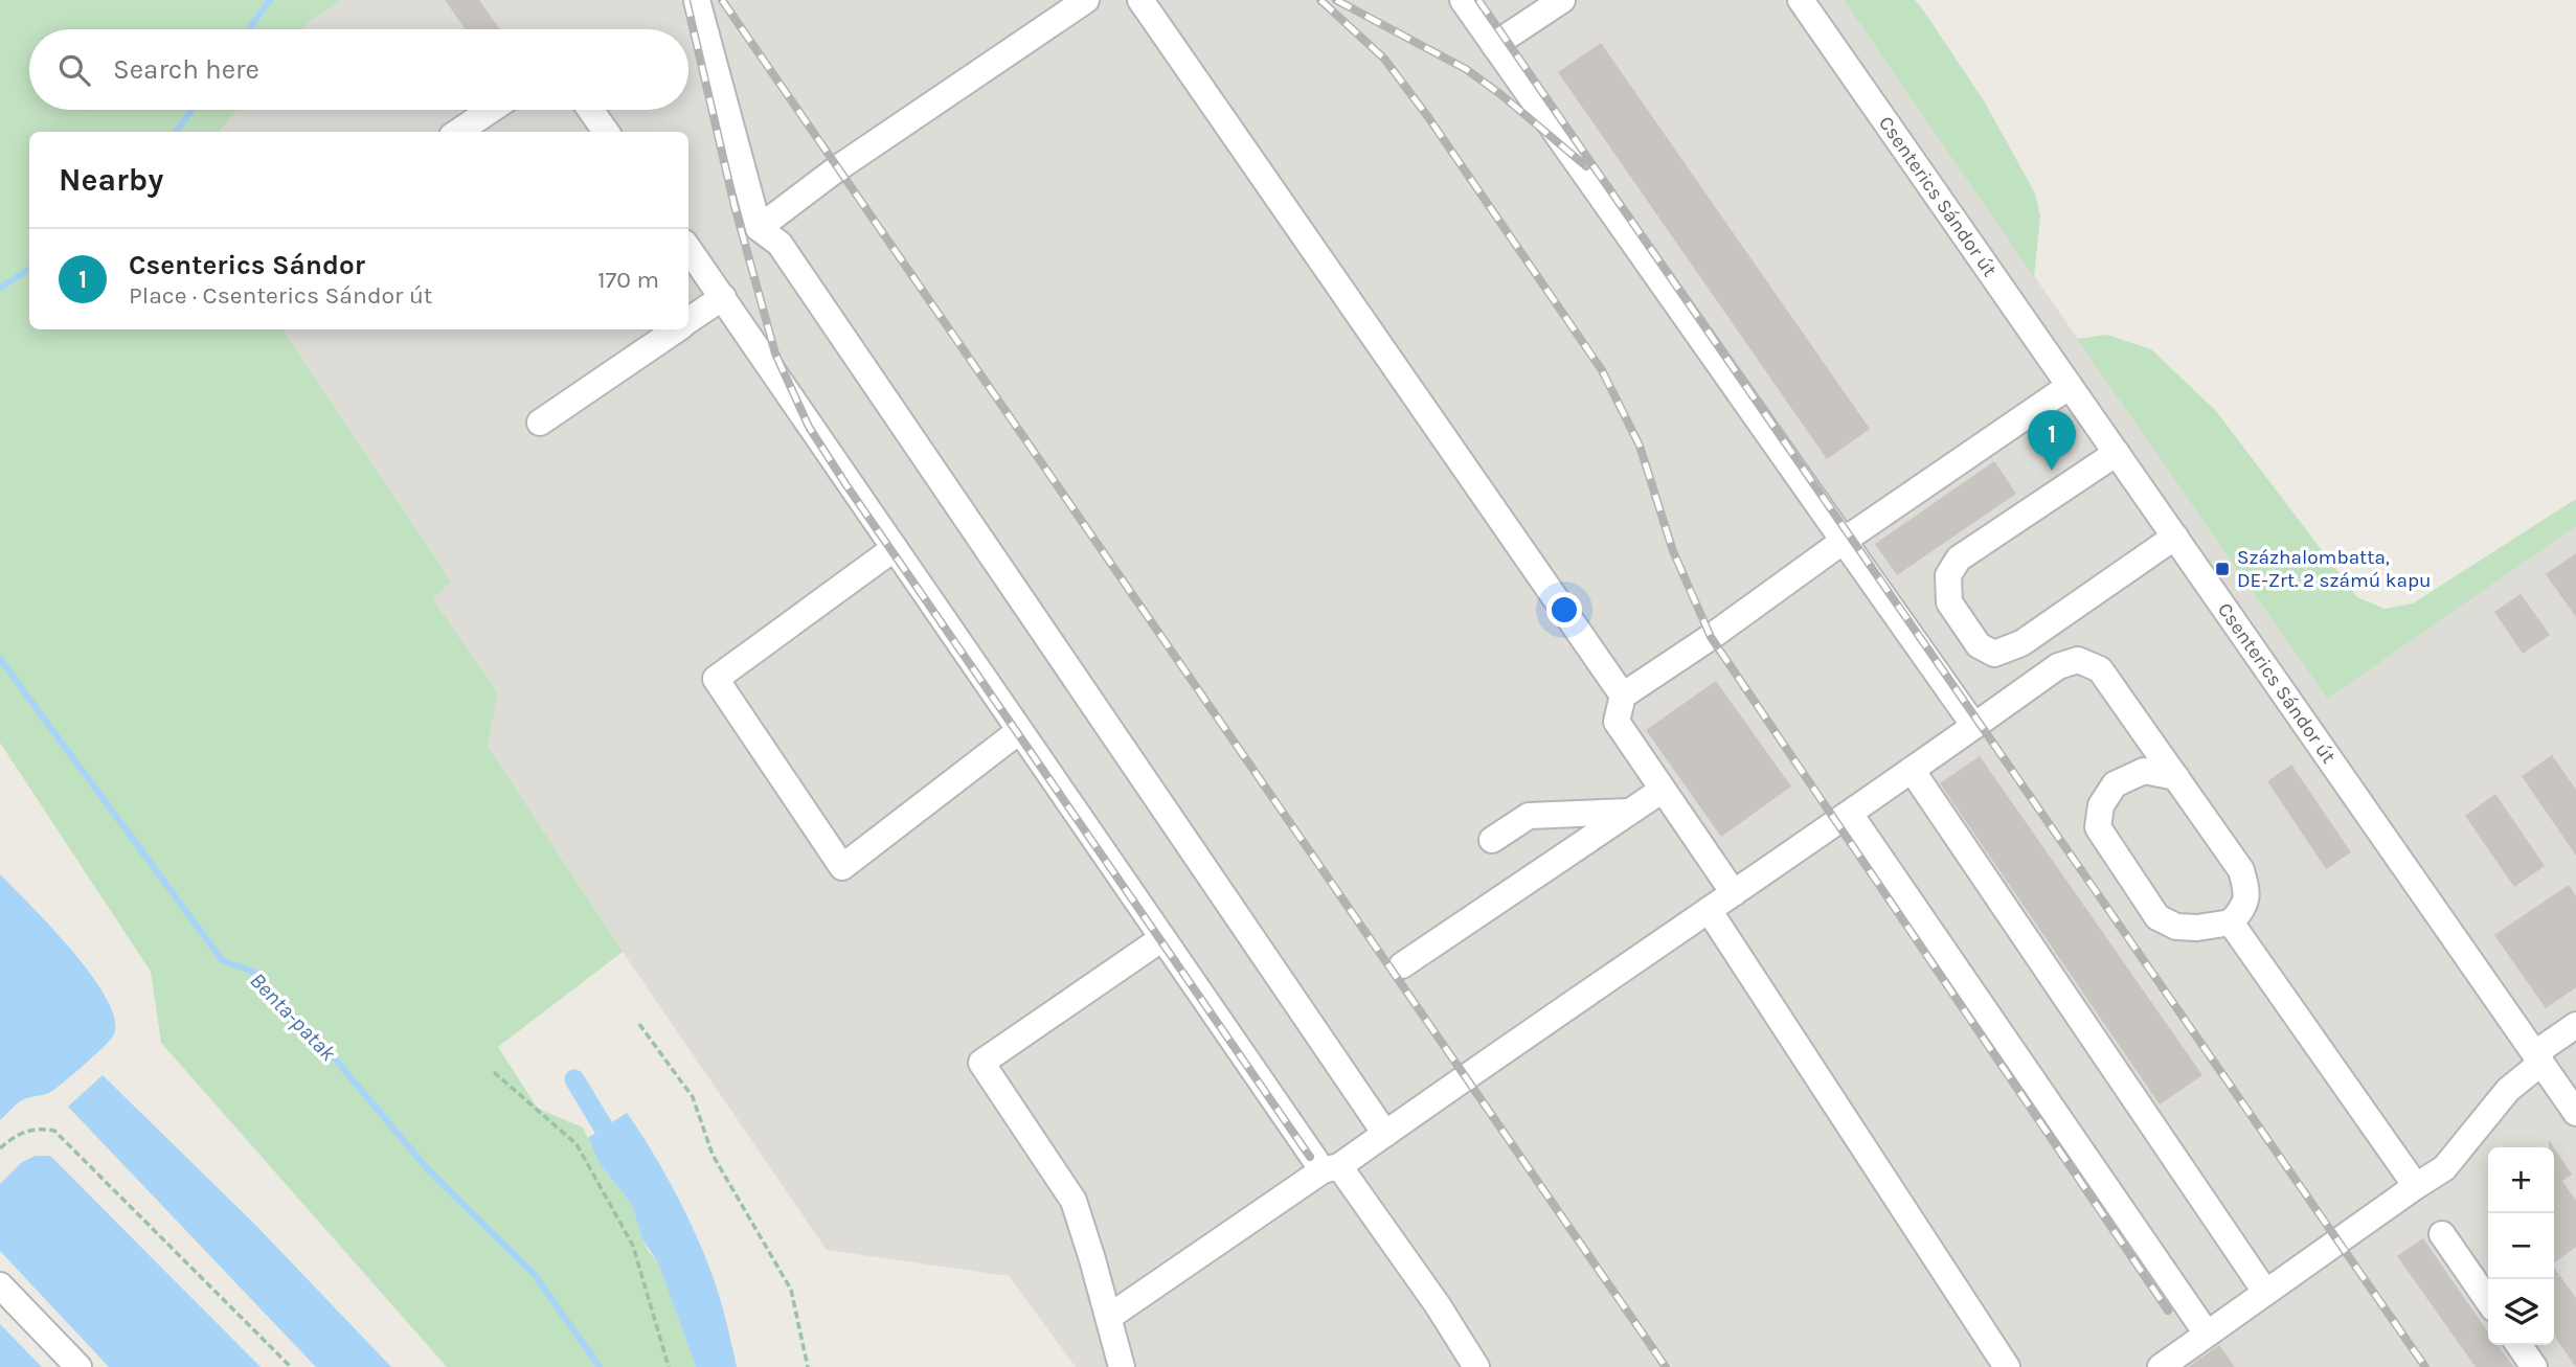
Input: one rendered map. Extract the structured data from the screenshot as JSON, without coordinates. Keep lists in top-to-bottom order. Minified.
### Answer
{"streets":{"street":["Csenterics Sándor út"]},"water":["Benta-patak"],"places":{"transit":["Százhalombatta, DE-Zrt. 2 számú kapu"]},"page":{"search":"Search here","heading":"Nearby","list":[{"mark":"1","name":"Csenterics Sándor","note":"Place · Csenterics Sándor út","value":"170 m"}],"pins":"1","map_buttons":["+","−"]}}
